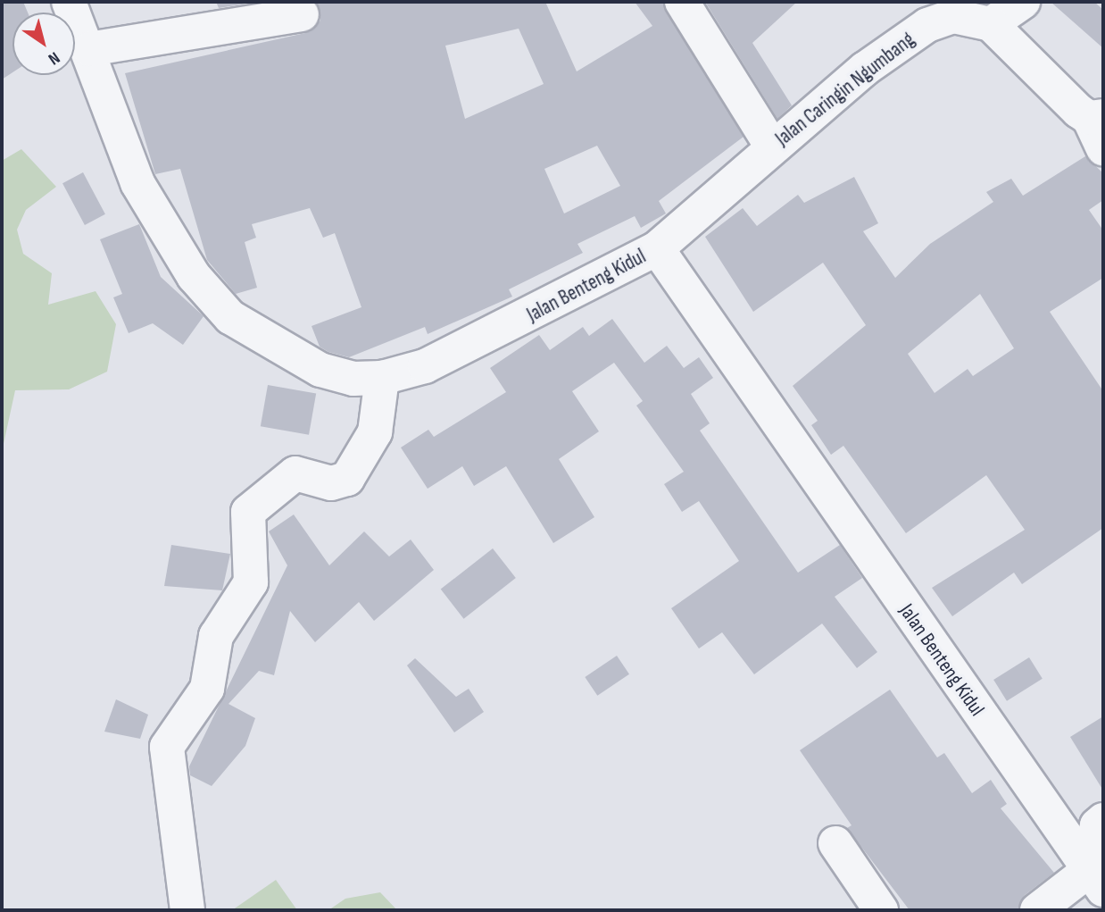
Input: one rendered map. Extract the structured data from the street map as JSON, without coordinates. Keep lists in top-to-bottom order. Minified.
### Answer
{"streets":{"street":["Jalan Caringin Ngumbang","Jalan Benteng Kidul"]},"crossings":[["Jalan Caringin Ngumbang","Jalan Benteng Kidul"]],"north":"bottom right"}
